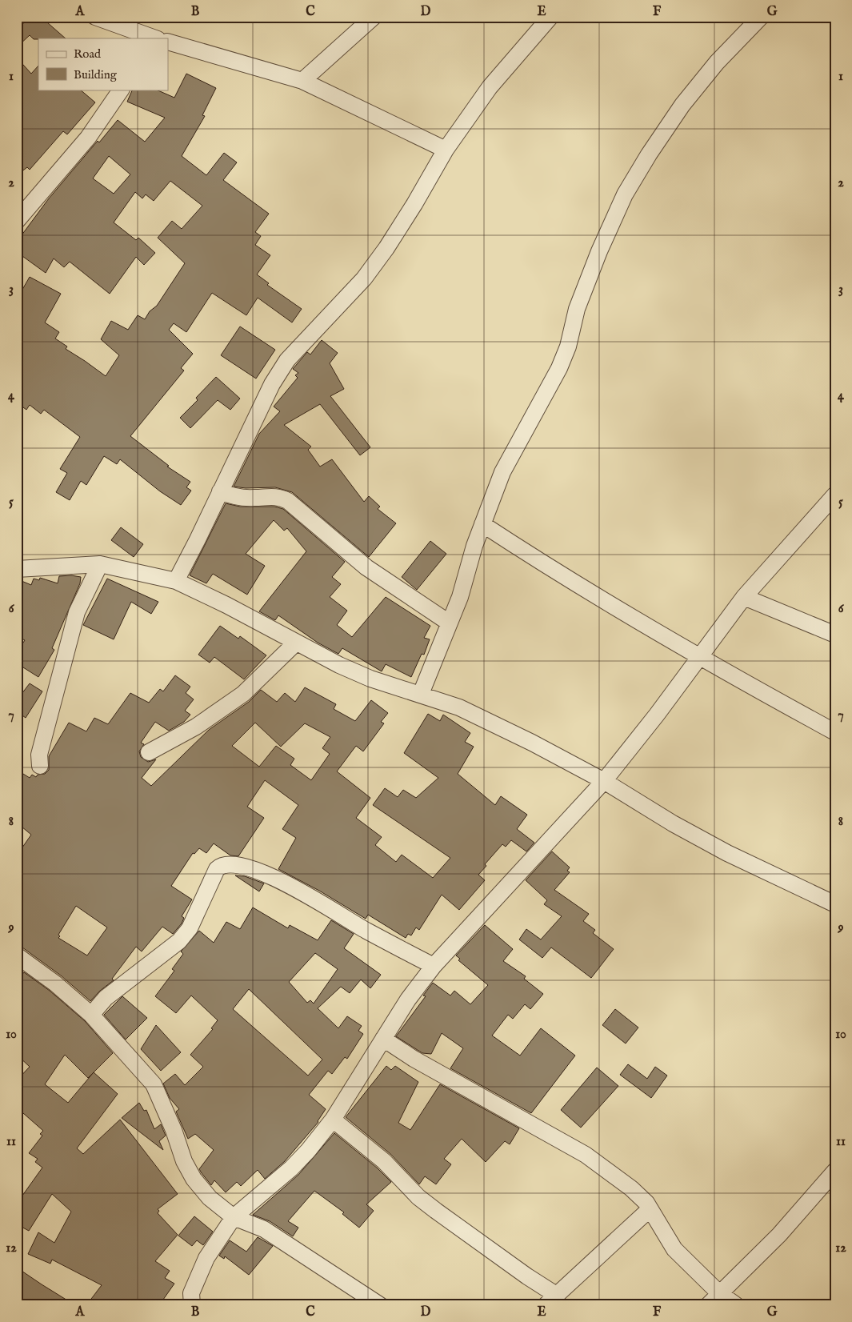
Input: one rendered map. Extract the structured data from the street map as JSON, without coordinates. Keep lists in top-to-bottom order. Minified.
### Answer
{"legend":["Road","Building"],"grid":{"columns":["A","B","C","D","E","F","G"],"rows":["1","2","3","4","5","6","7","8","9","10","11","12"]}}
